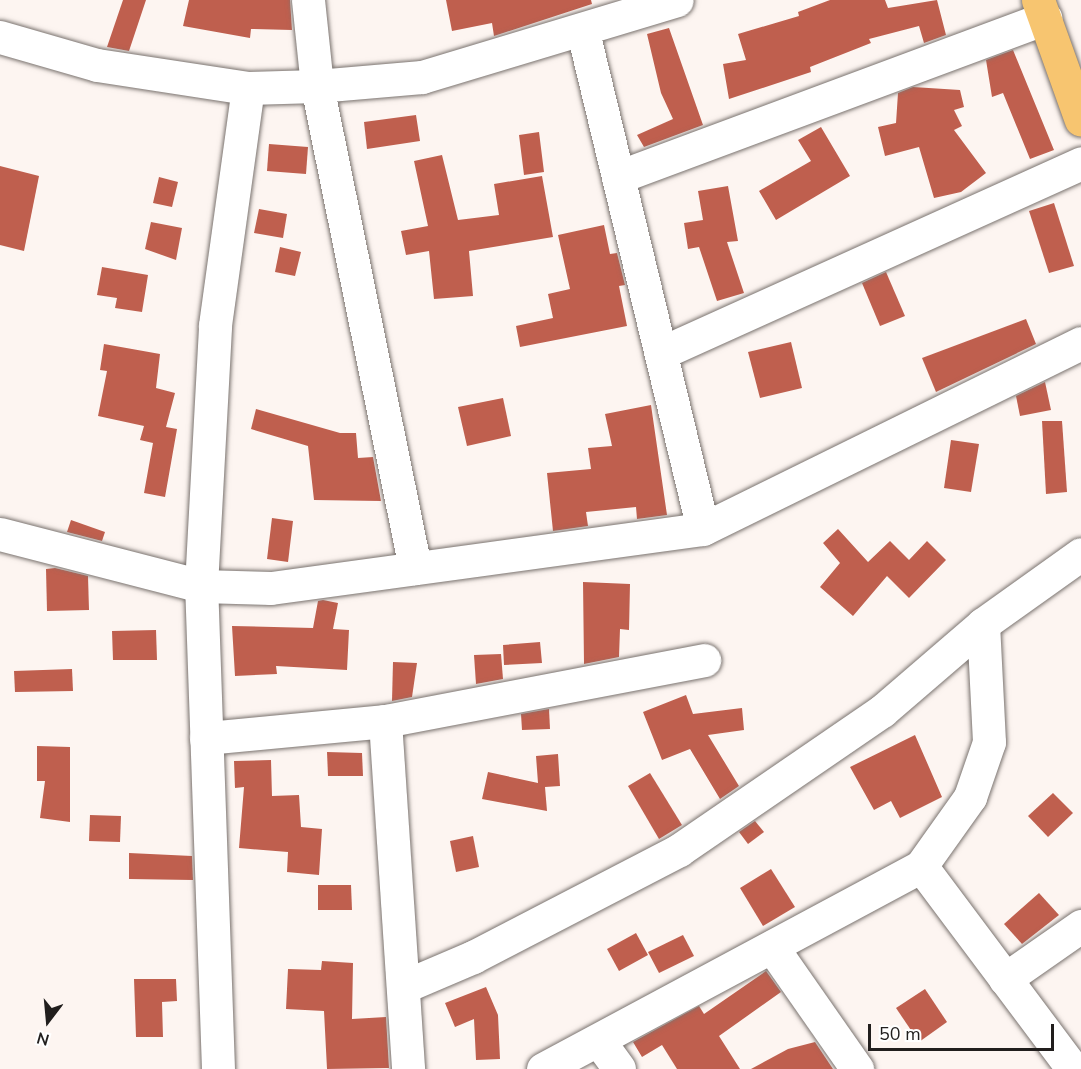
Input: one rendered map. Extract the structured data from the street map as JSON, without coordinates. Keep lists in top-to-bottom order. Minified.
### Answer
{"scale_bar":"50 m","north":"bottom"}
